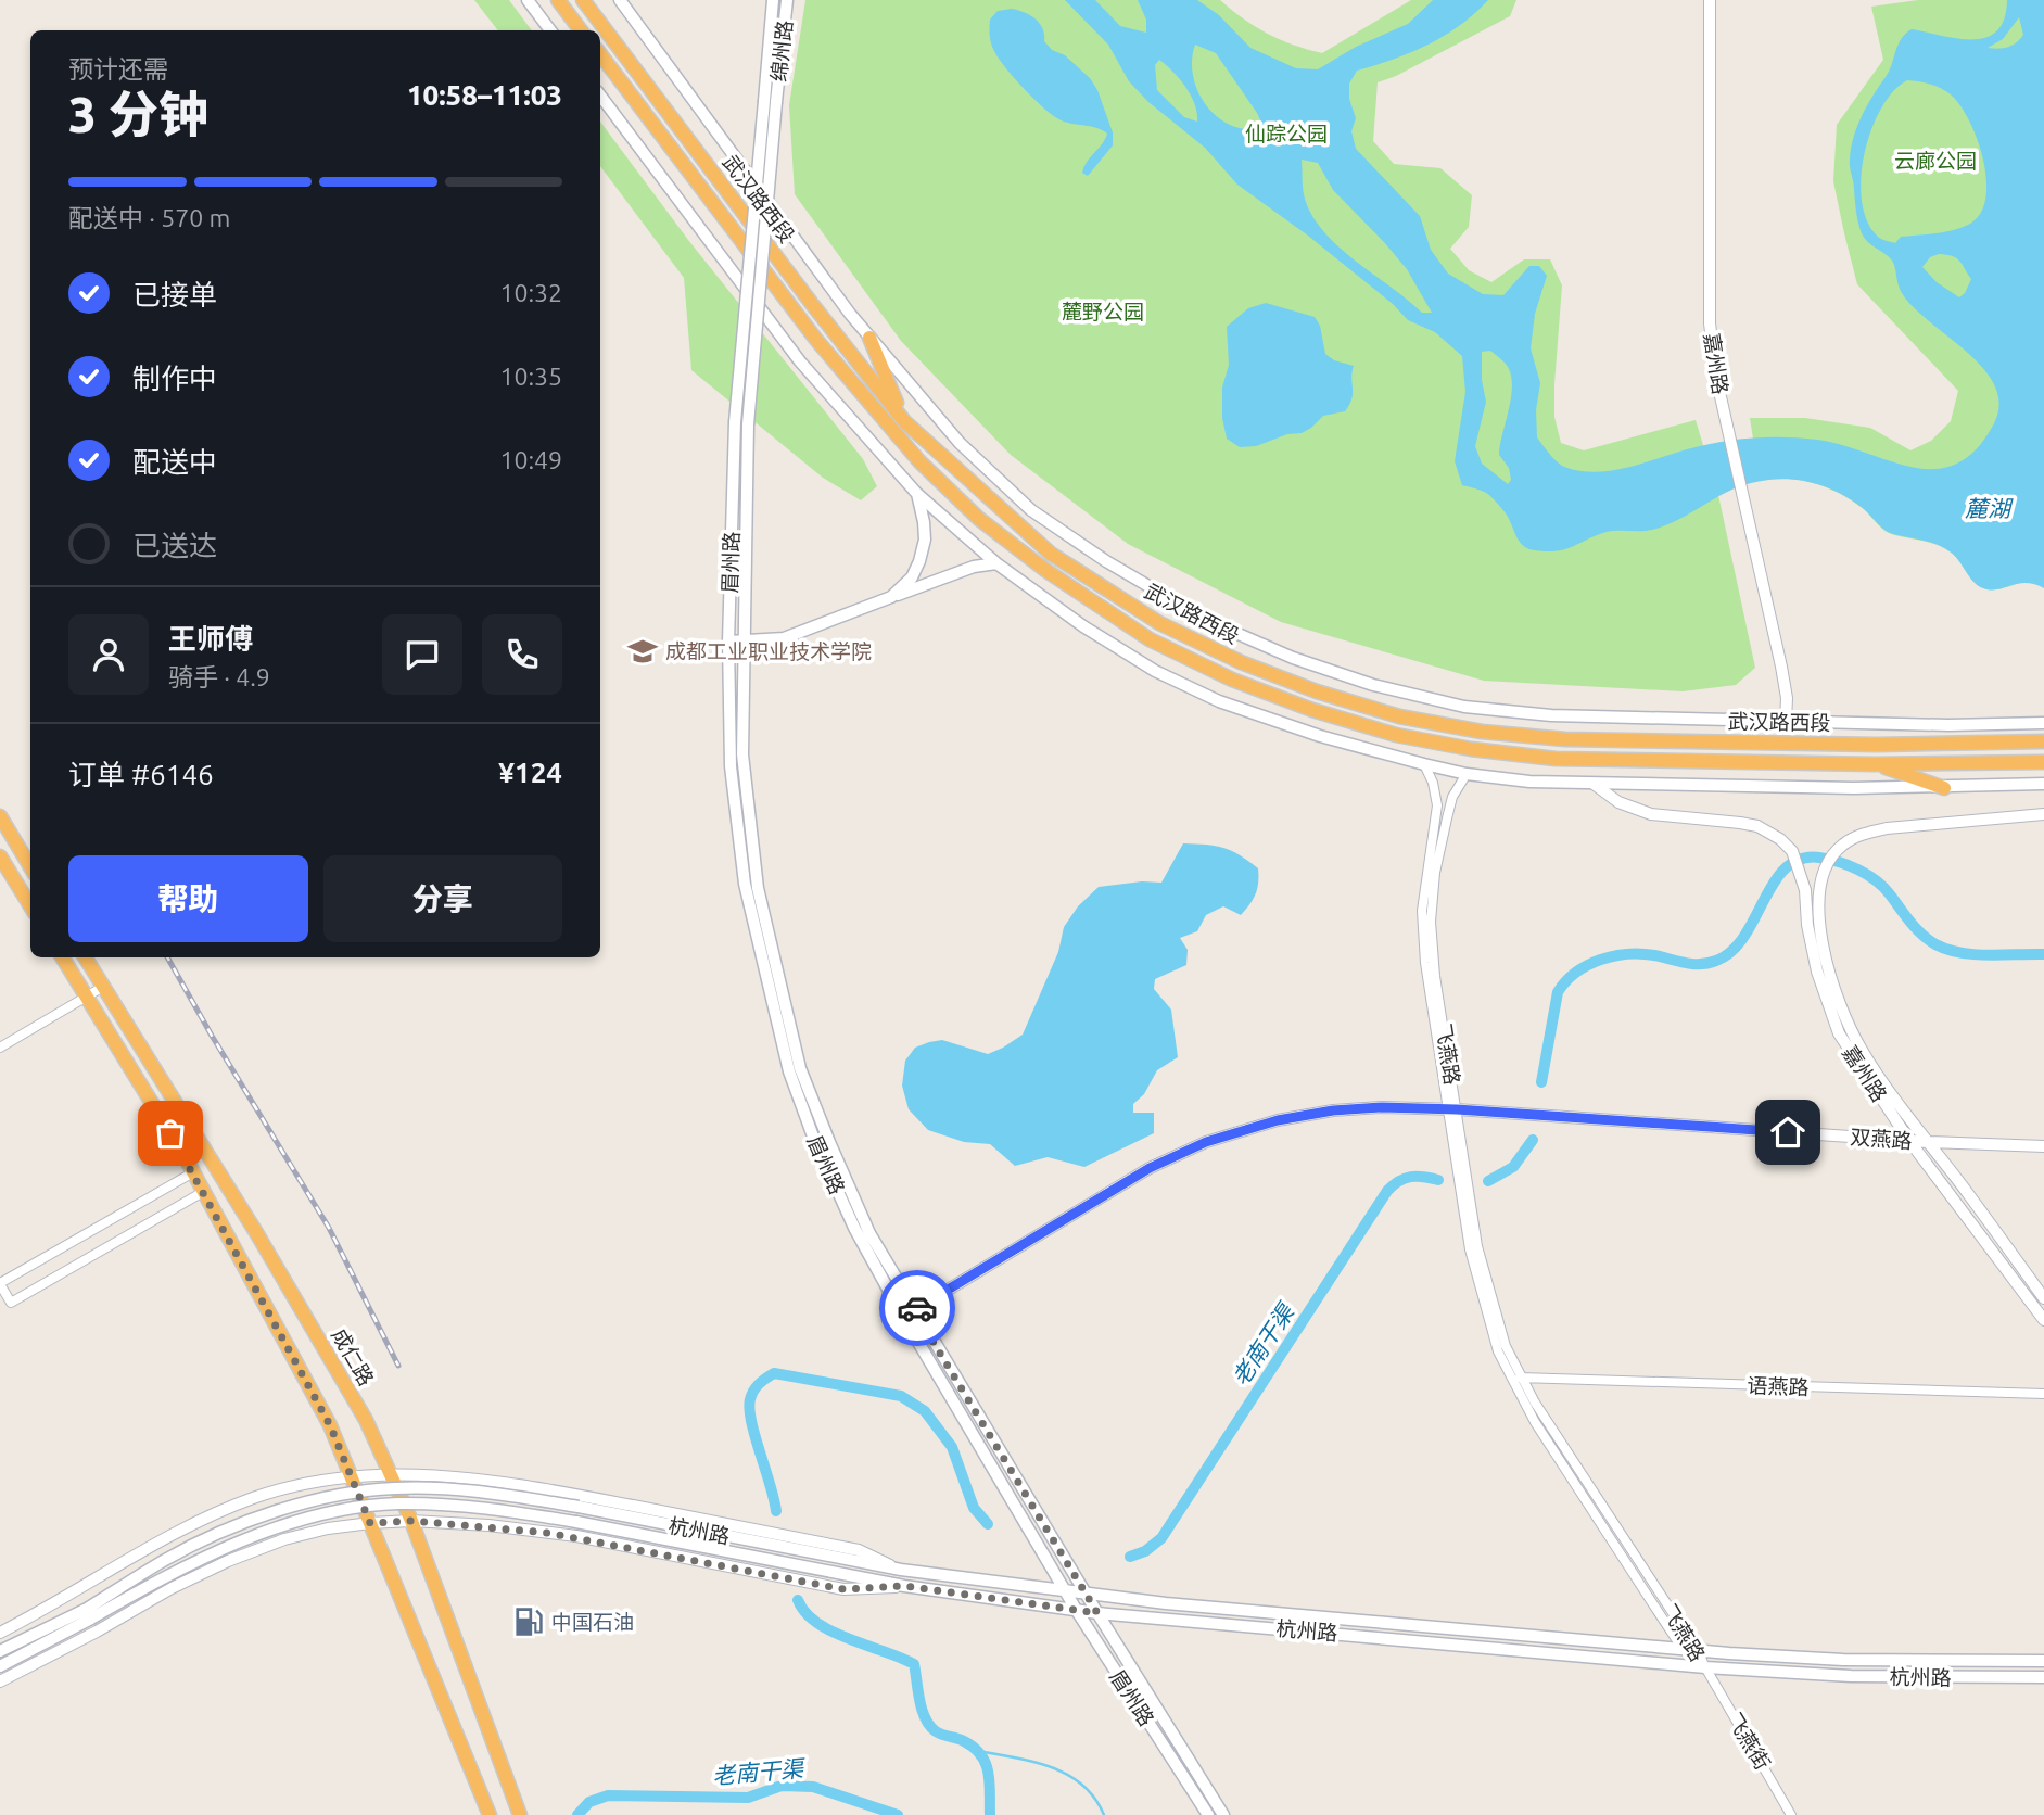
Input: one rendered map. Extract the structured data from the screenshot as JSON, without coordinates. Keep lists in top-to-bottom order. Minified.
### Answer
{"streets":{"highway":["武汉路西段","成仁路"],"main road":["绵州路","眉州路","杭州路"],"street":["嘉州路","飞燕路","双燕路","语燕路","飞燕街"]},"crossings":[["绵州路","眉州路"],["嘉州路","双燕路"],["眉州路","双燕路"],["眉州路","杭州路"],["飞燕路","双燕路"],["飞燕路","语燕路"],["飞燕路","杭州路"],["飞燕路","飞燕街"],["杭州路","飞燕街"]],"water":["麓湖","老南干渠"],"parks":["仙踪公园","云廊公园","麓野公园"],"places":{"school or university":["成都工业职业技术学院"],"fuel station":["中国石油"]},"page":{"heading":["3 分钟","预计还需","10:58–11:03"],"panel":["王师傅","骑手 · 4.9","订单 #6146","¥124"],"bar":"配送中 · 570 m","list":[["已接单","10:32"],["制作中","10:35"],["配送中","10:49"],"已送达"],"buttons":["帮助","分享"]}}
